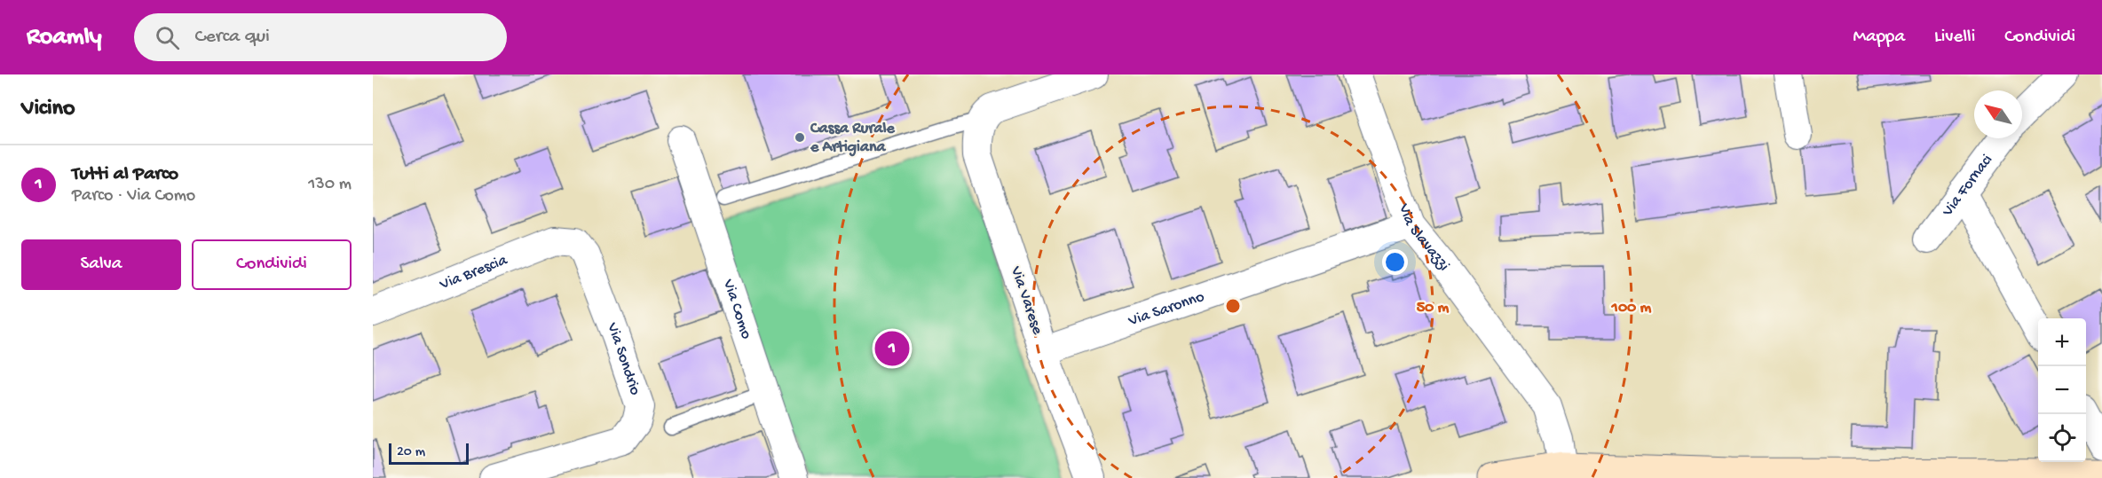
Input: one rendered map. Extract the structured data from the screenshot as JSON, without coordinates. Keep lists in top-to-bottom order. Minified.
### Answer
{"streets":{"street":["Via Fornaci","Via Slavazzi","Via Brescia","Via Varese","Via Como","Via Saronno","Via Sondrio"]},"crossings":[["Via Slavazzi","Via Saronno"],["Via Brescia","Via Sondrio"],["Via Varese","Via Saronno"]],"places":["Cassa Rurale e Artigiana"],"scale_bar":"20 m","north":"top left","page":{"header":"Roamly","search":"Cerca qui","nav":["Mappa","Livelli","Condividi"],"heading":"Vicino","list":[{"mark":"1","name":"Tutti al Parco","note":"Parco · Via Como","value":"130 m"}],"buttons":["Salva","Condividi"],"map_buttons":["+","−"],"pins":"1","scale":"20 m"},"rings":["50 m","100 m"]}
